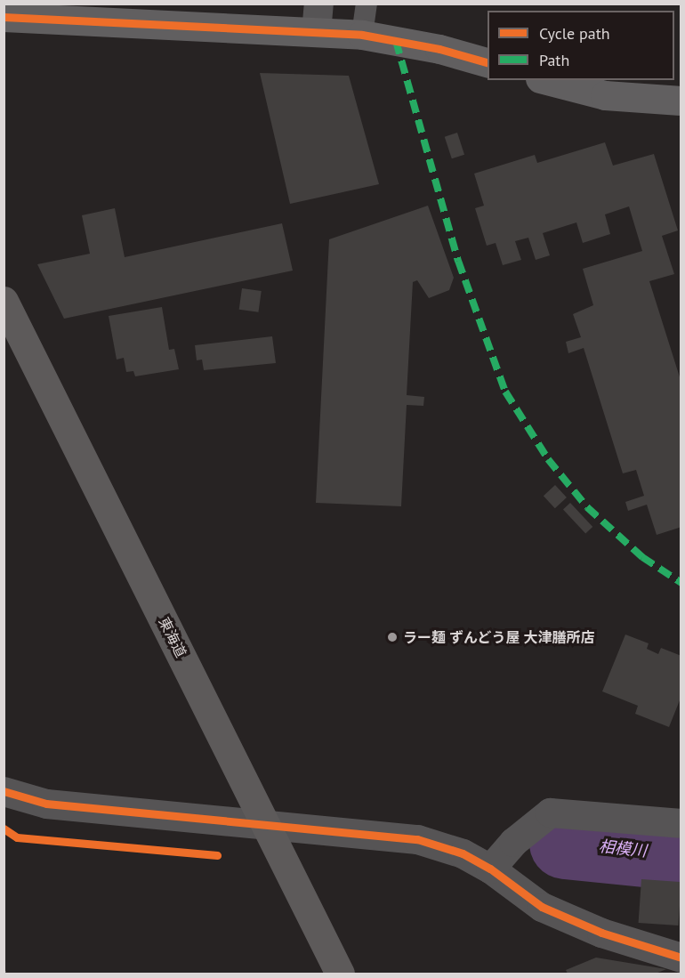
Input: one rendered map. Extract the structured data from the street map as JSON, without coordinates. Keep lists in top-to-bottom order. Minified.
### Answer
{"streets":{"highway":["東海道"]},"water":["相模川"],"places":["ラー麺 ずんどう屋 大津膳所店"],"legend":["Cycle path","Path"]}
